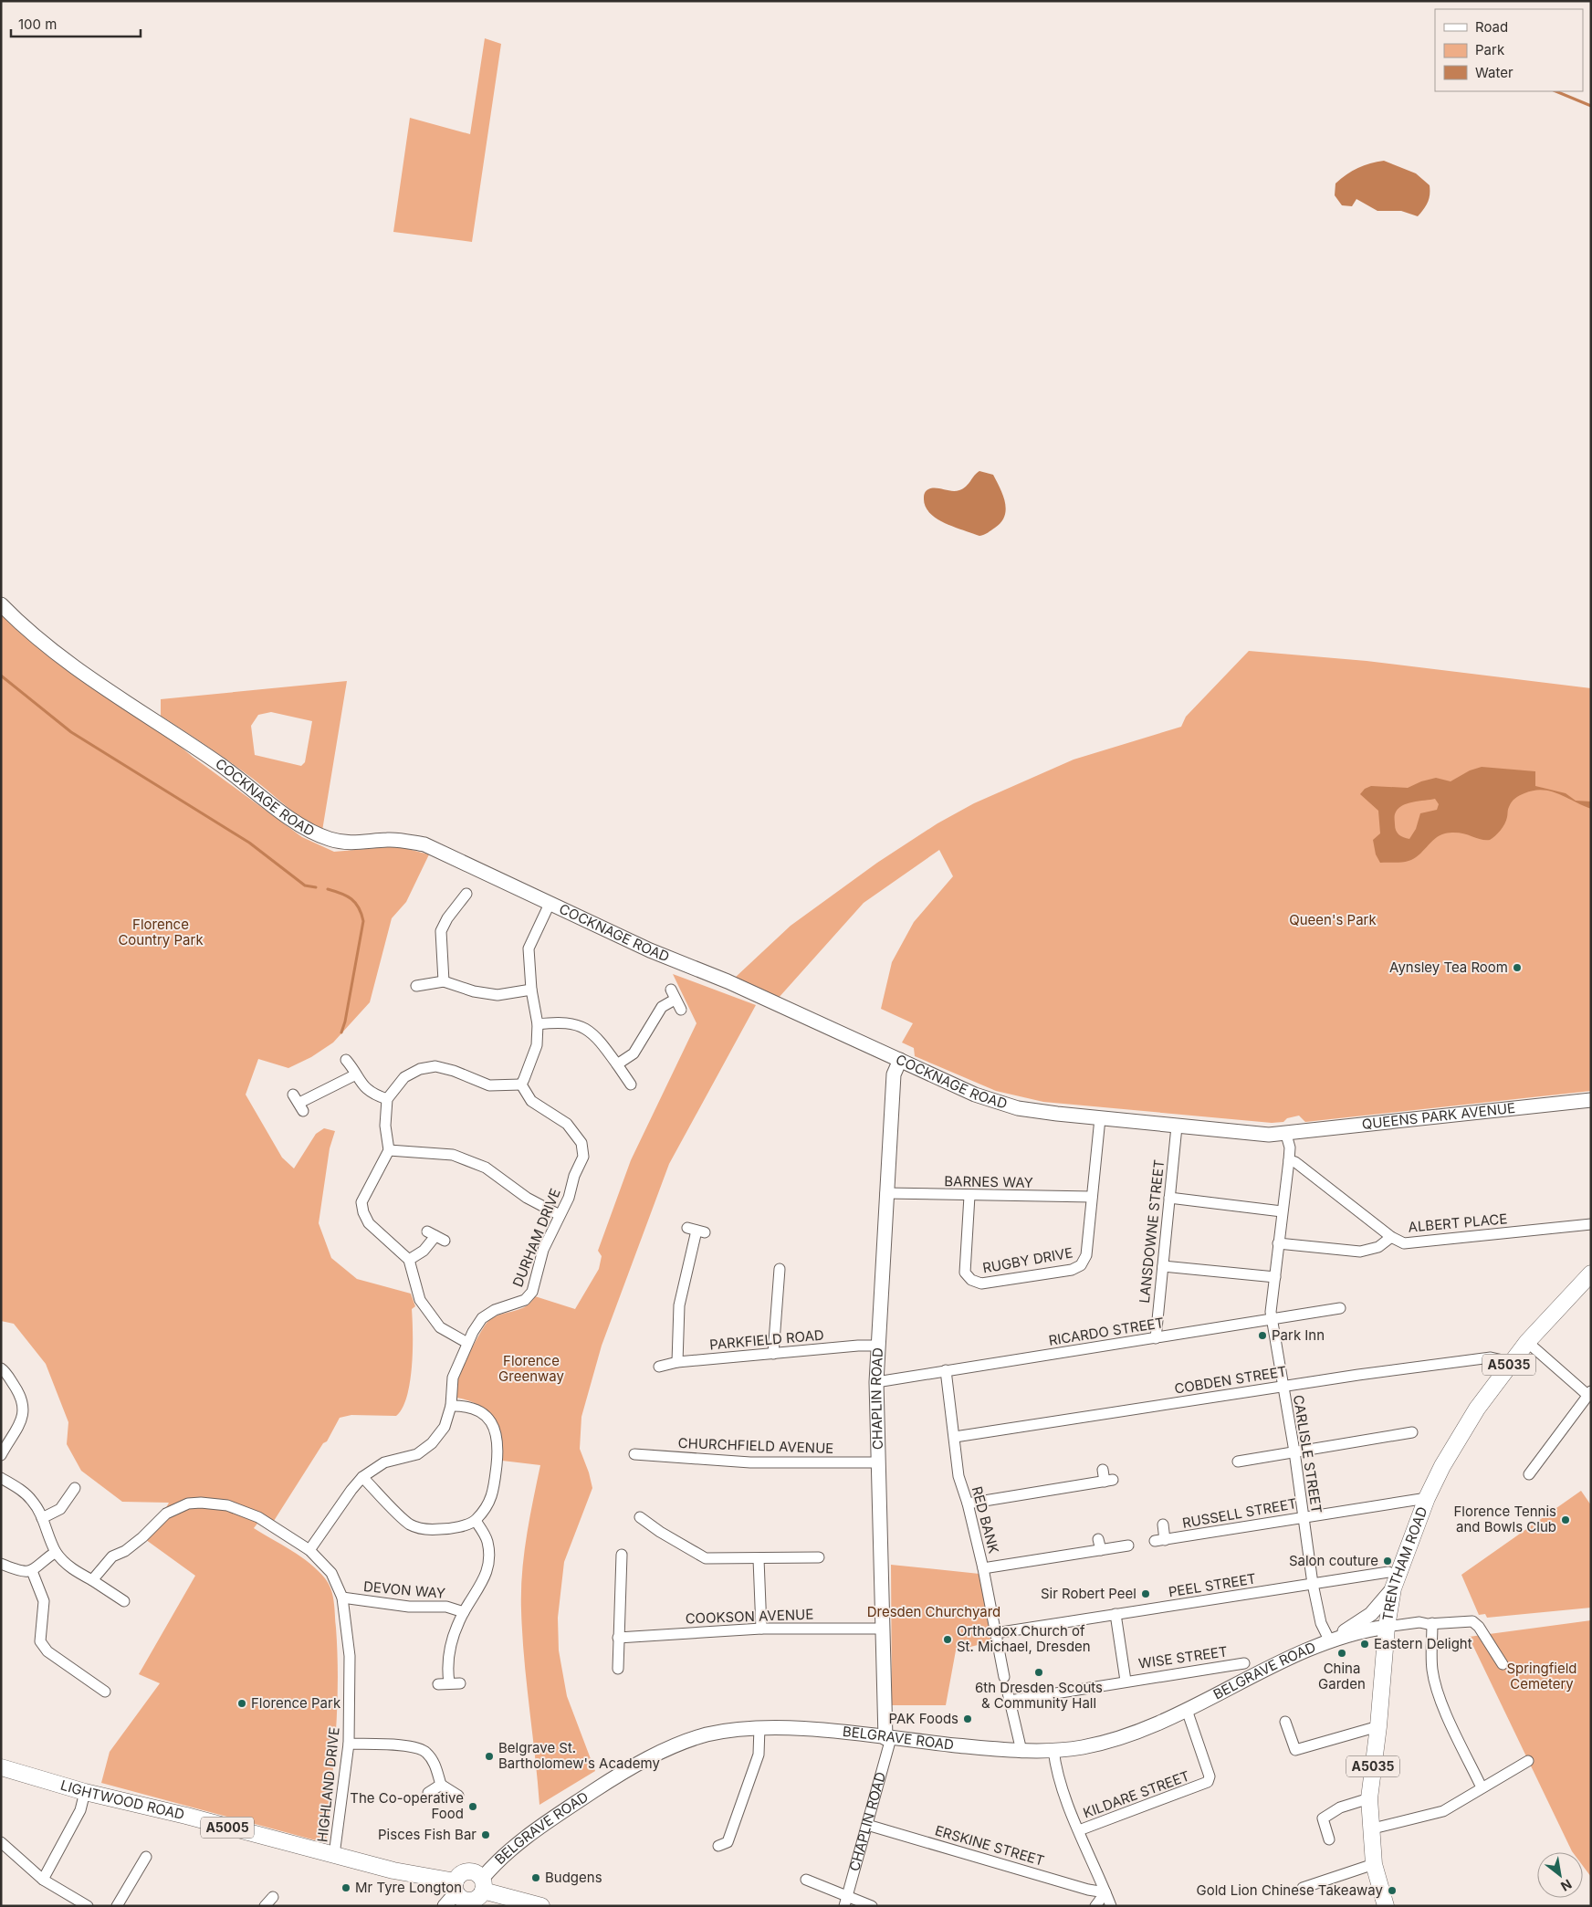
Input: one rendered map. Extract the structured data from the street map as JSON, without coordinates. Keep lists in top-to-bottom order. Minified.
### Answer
{"streets":{"main road":["A5035","TRENTHAM ROAD","LIGHTWOOD ROAD","A5005"],"street":["COCKNAGE ROAD","QUEENS PARK AVENUE","BARNES WAY","ALBERT PLACE","LANSDOWNE STREET","DURHAM DRIVE","RUGBY DRIVE","RICARDO STREET","PARKFIELD ROAD","COBDEN STREET","CHAPLIN ROAD","CHURCHFIELD AVENUE","CARLISLE STREET","RUSSELL STREET","RED BANK","PEEL STREET","DEVON WAY","COOKSON AVENUE","WISE STREET","BELGRAVE ROAD","HIGHLAND DRIVE","KILDARE STREET","ERSKINE STREET"]},"crossings":[["COCKNAGE ROAD","QUEENS PARK AVENUE"],["COCKNAGE ROAD","LANSDOWNE STREET"],["COCKNAGE ROAD","RUGBY DRIVE"],["COCKNAGE ROAD","CHAPLIN ROAD"],["COCKNAGE ROAD","CARLISLE STREET"],["QUEENS PARK AVENUE","CARLISLE STREET"],["BARNES WAY","RUGBY DRIVE"],["BARNES WAY","CHAPLIN ROAD"],["ALBERT PLACE","CARLISLE STREET"],["LANSDOWNE STREET","RICARDO STREET"],["DURHAM DRIVE","HIGHLAND DRIVE"],["RICARDO STREET","CHAPLIN ROAD"],["RICARDO STREET","CARLISLE STREET"],["RICARDO STREET","RED BANK"],["PARKFIELD ROAD","CHAPLIN ROAD"],["COBDEN STREET","CARLISLE STREET"],["COBDEN STREET","RED BANK"],["COBDEN STREET","TRENTHAM ROAD"],["CHAPLIN ROAD","CHURCHFIELD AVENUE"],["CHAPLIN ROAD","COOKSON AVENUE"],["CHAPLIN ROAD","BELGRAVE ROAD"],["CHAPLIN ROAD","ERSKINE STREET"],["CARLISLE STREET","RUSSELL STREET"],["CARLISLE STREET","PEEL STREET"],["CARLISLE STREET","BELGRAVE ROAD"],["RUSSELL STREET","TRENTHAM ROAD"],["RED BANK","PEEL STREET"],["TRENTHAM ROAD","PEEL STREET"],["TRENTHAM ROAD","BELGRAVE ROAD"],["PEEL STREET","WISE STREET"],["PEEL STREET","BELGRAVE ROAD"],["DEVON WAY","HIGHLAND DRIVE"],["BELGRAVE ROAD","KILDARE STREET"],["BELGRAVE ROAD","LIGHTWOOD ROAD"],["BELGRAVE ROAD","A5005"],["HIGHLAND DRIVE","LIGHTWOOD ROAD"],["LIGHTWOOD ROAD","A5005"]],"parks":["Queen's Park","Florence Country Park","Florence Greenway","Dresden Churchyard","Springfield Cemetery"],"places":["Aynsley Tea Room","Park Inn","Florence Tennis and Bowls Club","Salon couture","Sir Robert Peel","Orthodox Church of St. Michael, Dresden","Eastern Delight","China Garden","6th Dresden Scouts & Community Hall","Florence Park","PAK Foods","Belgrave St. Bartholomew's Academy","The Co-operative Food","Pisces Fish Bar","Budgens","Mr Tyre Longton","Gold Lion Chinese Takeaway"],"legend":["Road","Park","Water"],"scale_bar":"100 m","north":"bottom right"}
